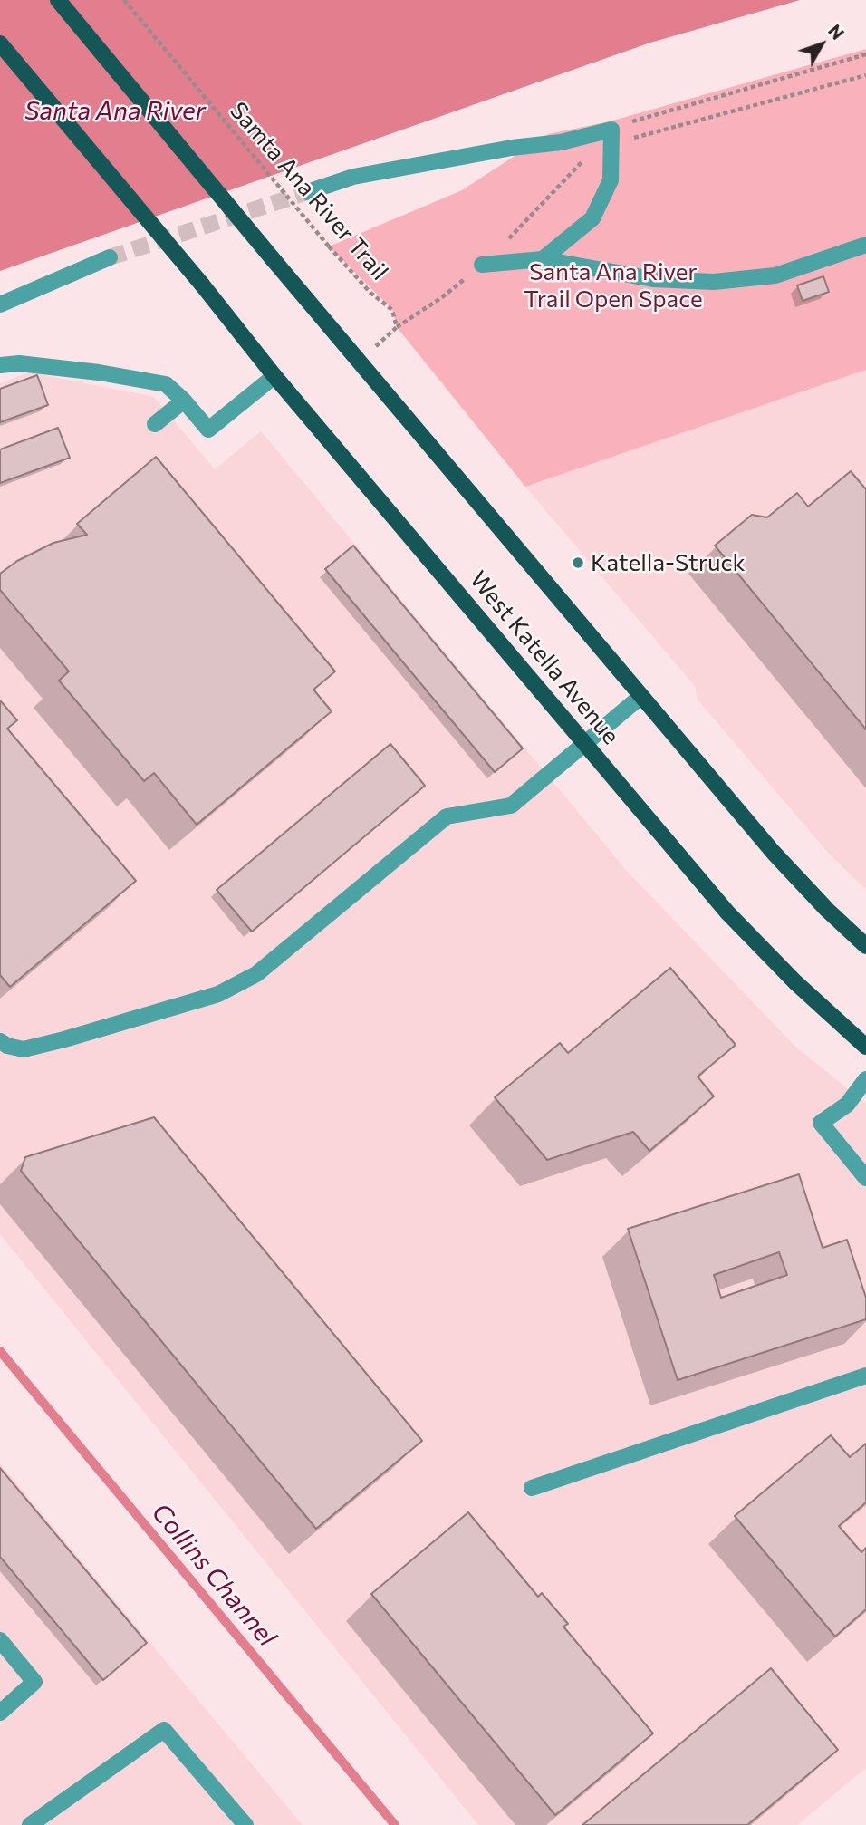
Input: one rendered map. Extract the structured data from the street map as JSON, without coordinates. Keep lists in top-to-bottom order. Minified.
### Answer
{"streets":{"main road":["West Katella Avenue"],"path":["Samta Ana River Trail"]},"water":["Santa Ana River","Collins Channel"],"parks":["Santa Ana River Trail Open Space"],"places":["Katella-Struck"],"north":"top right"}
